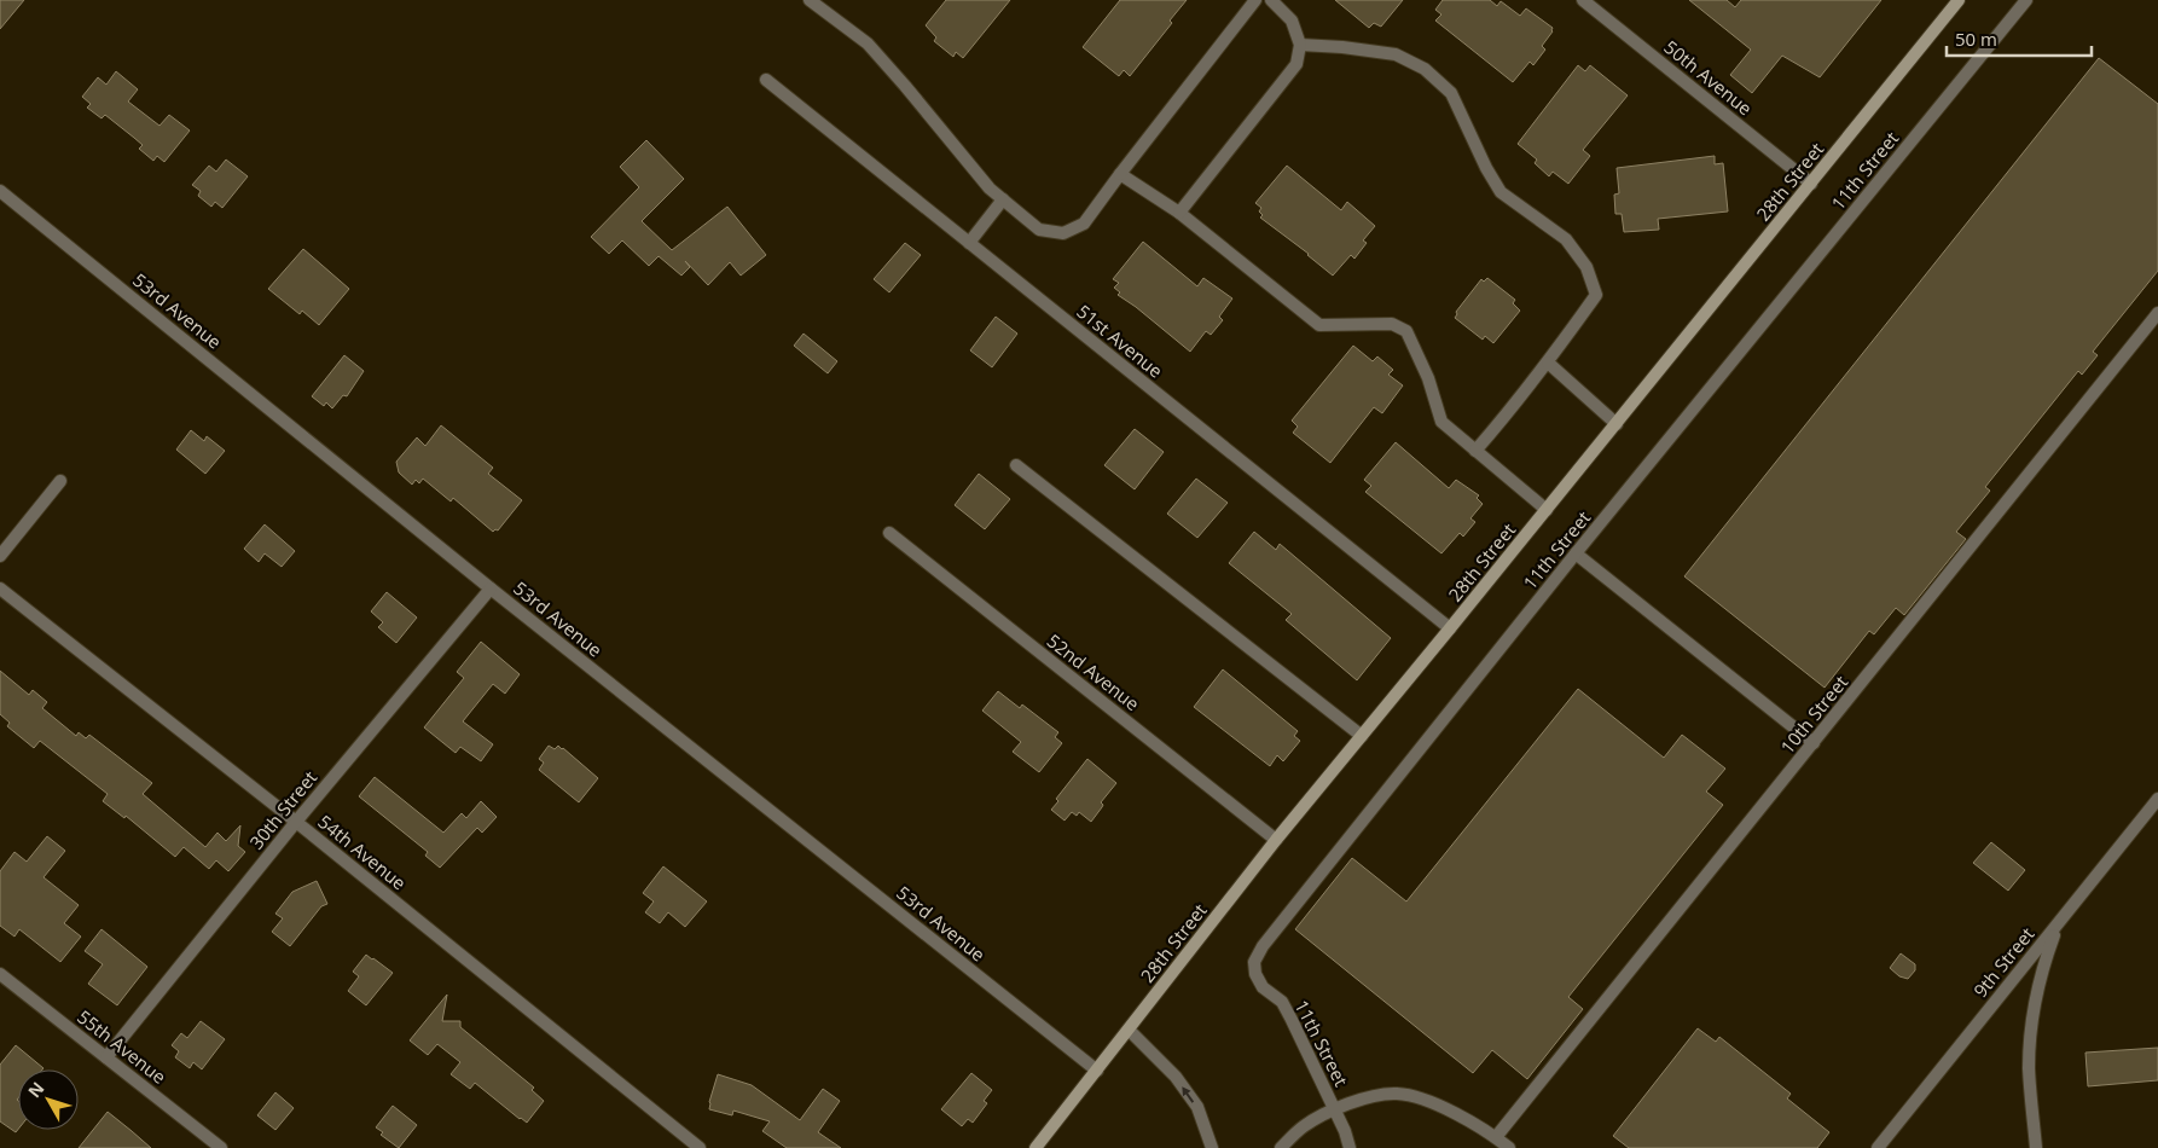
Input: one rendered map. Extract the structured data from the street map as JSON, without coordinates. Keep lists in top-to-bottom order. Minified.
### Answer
{"streets":{"main road":["28th Street"],"street":["50th Avenue","11th Street","53rd Avenue","51st Avenue","52nd Avenue","10th Street","30th Street","54th Avenue","9th Street","55th Avenue"]},"crossings":[["50th Avenue","28th Street"],["28th Street","53rd Avenue"],["28th Street","51st Avenue"],["28th Street","52nd Avenue"],["53rd Avenue","30th Street"],["30th Street","54th Avenue"],["30th Street","55th Avenue"]],"scale_bar":"50 m","north":"top left"}
